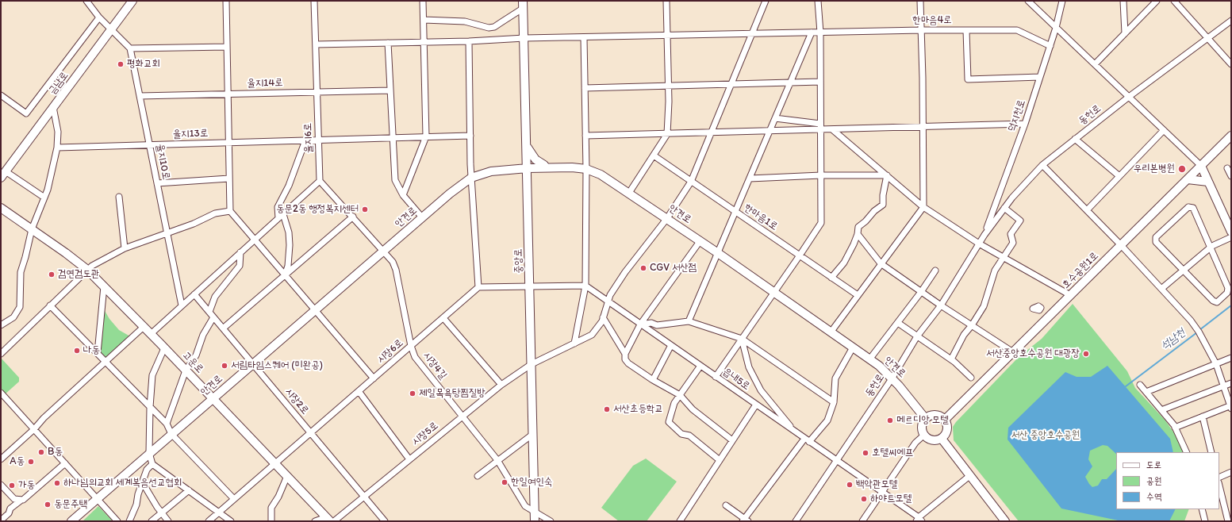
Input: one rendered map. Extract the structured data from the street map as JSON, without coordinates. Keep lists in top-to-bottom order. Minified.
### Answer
{"streets":{"street":["한마음4로","금남로","율지14로","동헌로","덕지천로","율지13로","율지6로","율지10로","안견로","한마음1로","중앙로","호수공원1로","시장6로","고운로","시장4길","읍내5로","시장2로","시장5로"]},"crossings":[["한마음4로","덕지천로"],["한마음4로","율지6로"],["한마음4로","중앙로"],["율지14로","율지6로"],["율지14로","율지10로"],["동헌로","덕지천로"],["동헌로","안견로"],["동헌로","읍내5로"],["율지13로","율지6로"],["율지13로","율지10로"],["안견로","중앙로"],["안견로","호수공원1로"],["안견로","고운로"],["안견로","시장4길"],["안견로","시장2로"],["안견로","시장5로"],["한마음1로","시장5로"],["중앙로","시장4길"],["중앙로","시장5로"],["시장6로","고운로"],["시장6로","시장4길"],["시장6로","시장2로"],["시장4길","시장5로"],["읍내5로","시장5로"],["시장2로","시장5로"]],"water":["석남천"],"parks":["서산 중앙호수공원"],"places":["평화교회","우리본병원","동문2동 행정복지센터","CGV 서산점","검연검도관","나동","서산중앙호수공원 대광장","서림타임스퀘어 (미완공)","제일목욕탕찜질방","서산초등학교","메르디앙 모텔","B동","호텔씨에프","A동","한일여인숙","하나님의교회 세계복음선교협회","백악관모텔","가동","하야트모텔","동문주택"],"legend":["도로","공원","수역"]}
